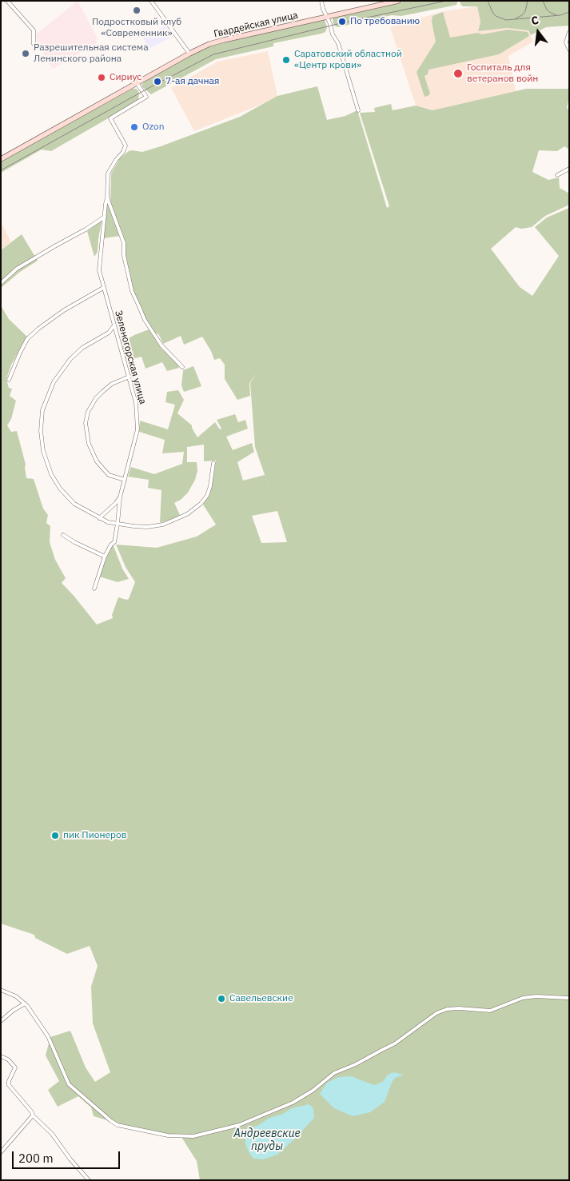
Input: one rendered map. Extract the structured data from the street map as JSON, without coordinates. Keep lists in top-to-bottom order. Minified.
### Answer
{"streets":{"street":["Гвардейская улица","Зеленогорская улица"]},"crossings":[["Гвардейская улица","Зеленогорская улица"]],"water":["Андреевские пруды"],"places":["Подростковый клуб «Современник»","По требованию","Разрешительная система Ленинского района","Саратовский областной «Центр крови»","Госпиталь для ветеранов войн","Сириус","7-ая дачная","Ozon","пик Пионеров","Савельевские"],"scale_bar":"200 m","north":"top"}
